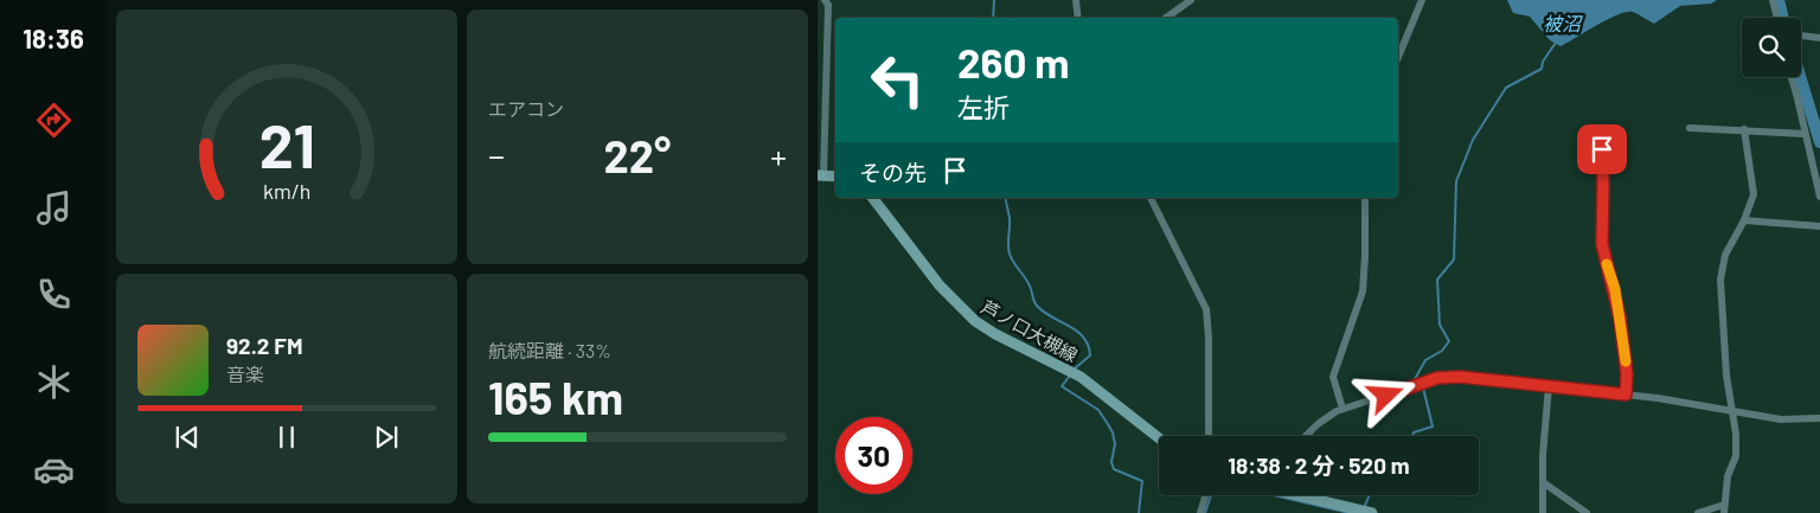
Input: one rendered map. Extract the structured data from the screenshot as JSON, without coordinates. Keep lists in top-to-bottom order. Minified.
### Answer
{"streets":{"main road":["芦ノ口大槻線"]},"water":["被沼"],"page":{"tabs":"18:36","tile":["エアコン",["航続距離 · 33%","165 km"]],"turn":["260 m","左折"],"heat":["−","22°","+"],"then":"その先","song":["92.2 FM","音楽"],"limit":"30","trip":"18:38 · 2 分 · 520 m","gauge":["21","km/h"]}}
